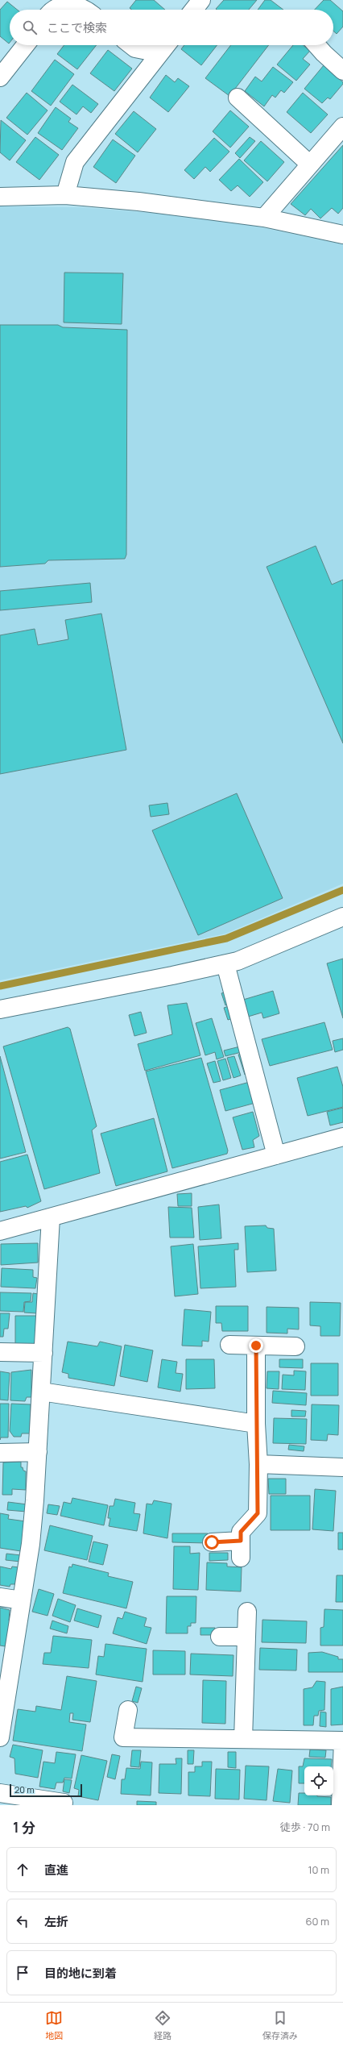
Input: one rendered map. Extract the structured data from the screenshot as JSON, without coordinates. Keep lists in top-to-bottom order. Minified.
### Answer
{"scale_bar":"20 m","page":{"search":"ここで検索","scale":"20 m","heading":["1 分","徒歩 · 70 m"],"list":[["直進","10 m"],["左折","60 m"],"目的地に到着"],"nav":["地図","経路","保存済み"]}}
